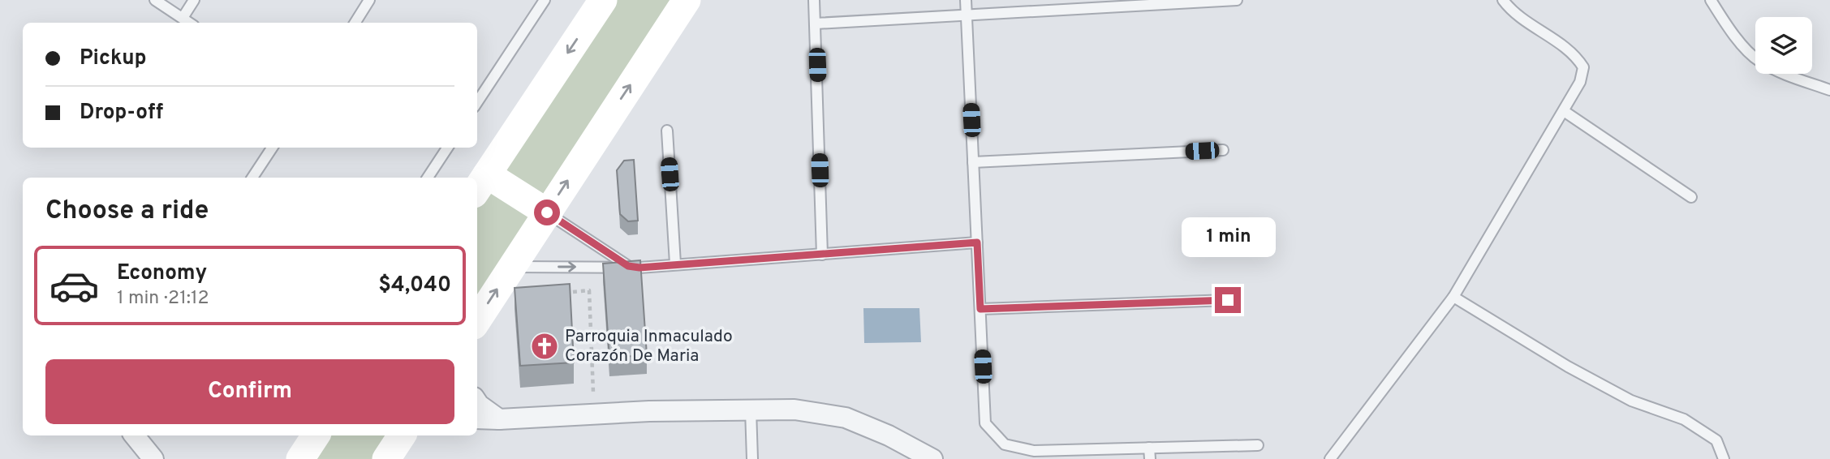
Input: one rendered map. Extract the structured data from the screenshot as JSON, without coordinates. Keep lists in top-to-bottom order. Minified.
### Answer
{"places":{"church":["Parroquia Inmaculado Corazón De Maria"]},"page":{"banner":["Pickup","Drop-off"],"heading":"Choose a ride","bubble":"1 min","list":[{"name":"Economy","note":"1 min · 21:12","value":"$4,040"}],"buttons":"Confirm"}}
